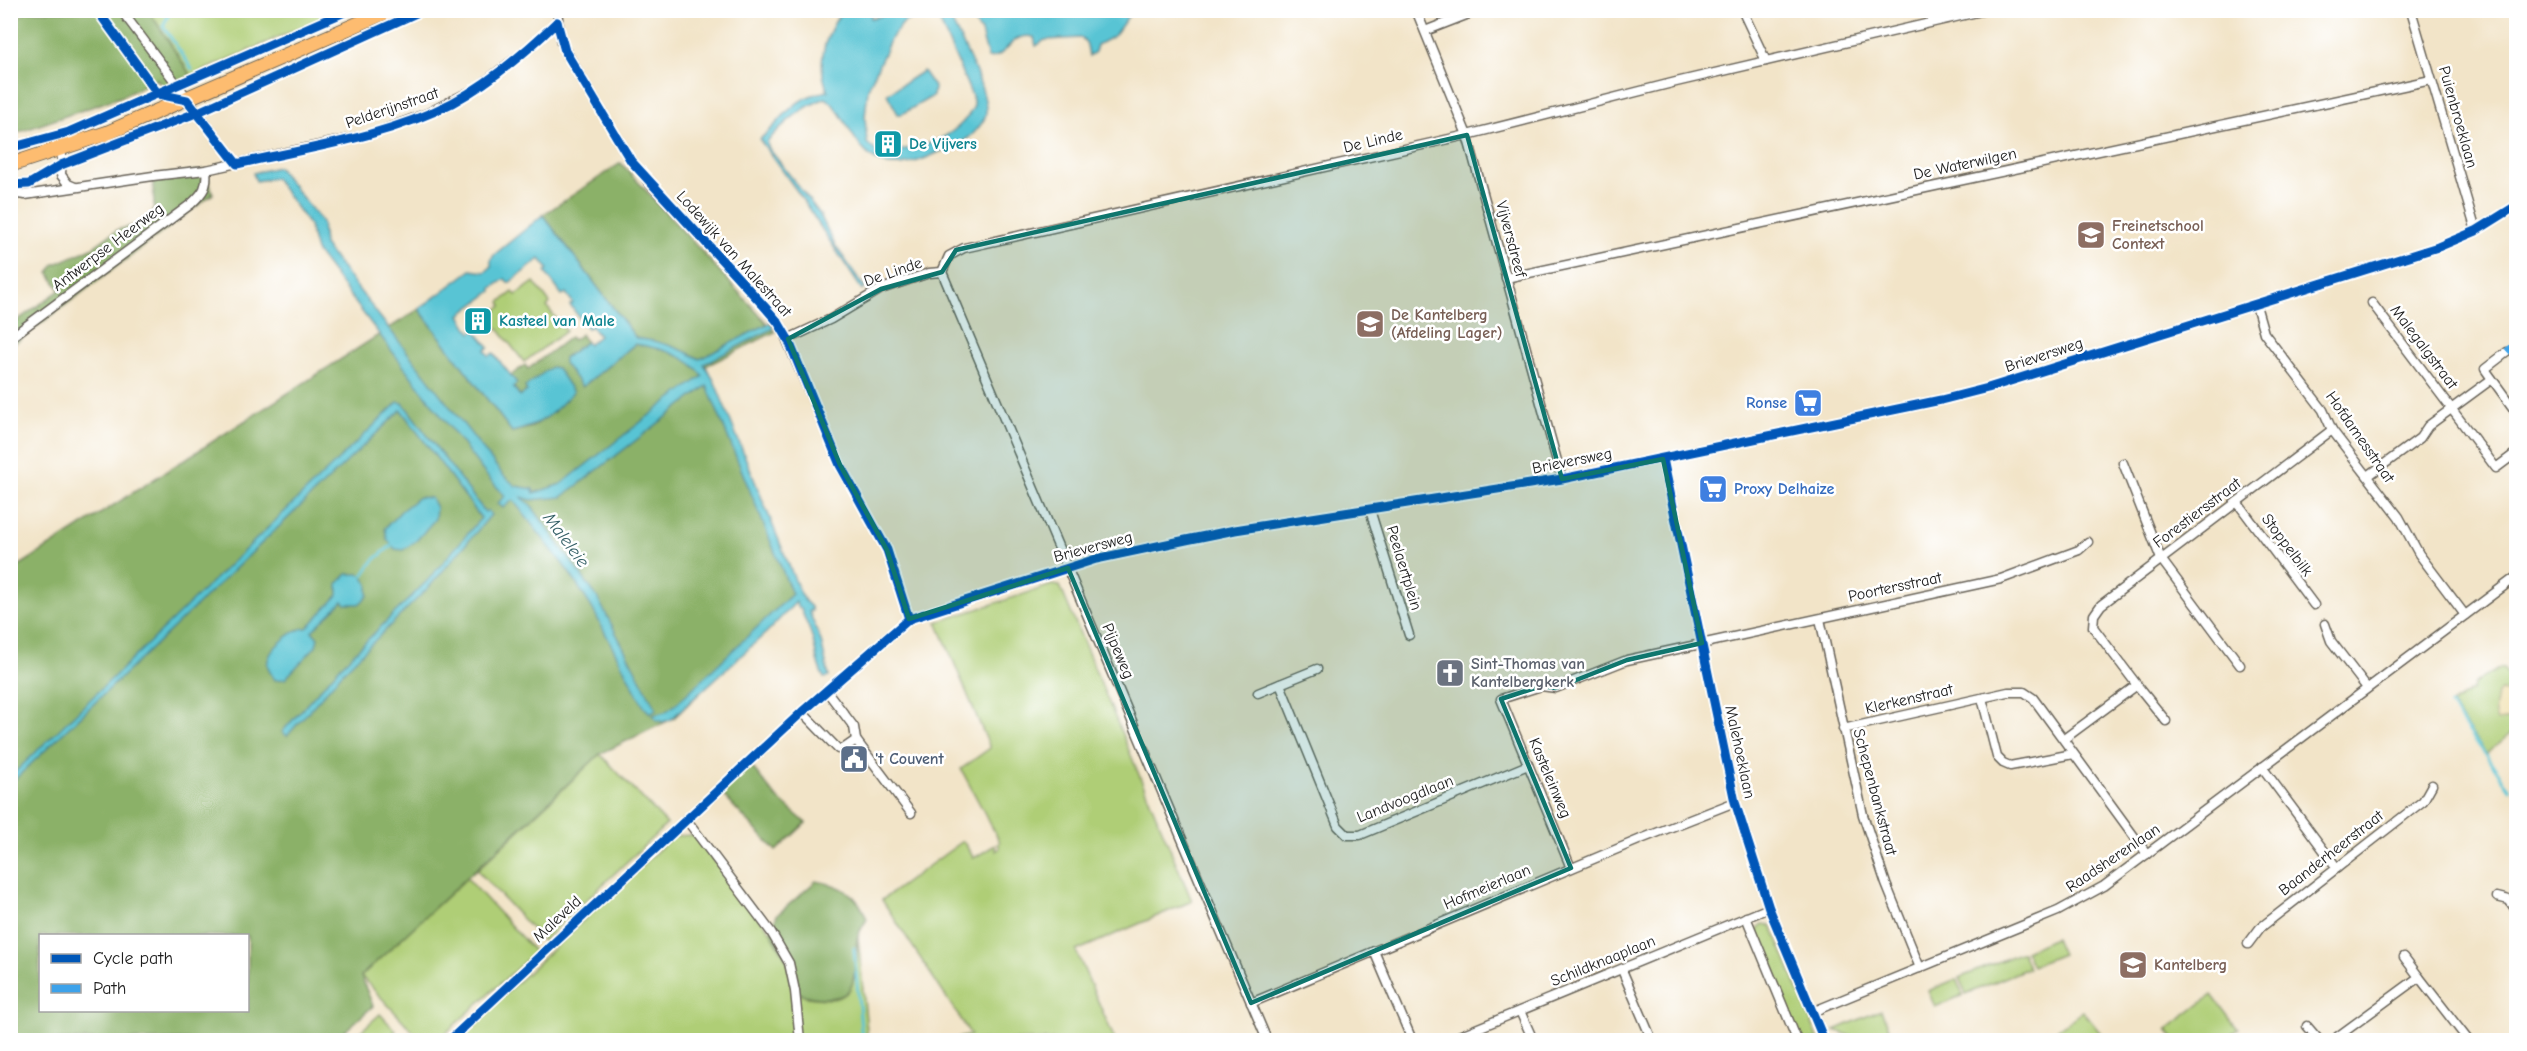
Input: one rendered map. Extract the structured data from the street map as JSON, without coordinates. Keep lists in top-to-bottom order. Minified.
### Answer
{"streets":{"street":["Pelderijnstraat","Puienbroeklaan","De Linde","De Waterwilgen","Vijversdreef","Antwerpse Heerweg","Lodewijk van Malestraat","Malegalgstraat","Brieversweg","Hofdamesstraat","Forestiersstraat","Stoppelbilk","Peelaertplein","Poortersstraat","Pijpeweg","Klerkenstraat","Malehoeklaan","Kasteleinweg","Schepenbankstraat","Landvoogdlaan","Baanderheerstraat","Raadsherenlaan","Hofmeierlaan","Maleveld","Schildknaaplaan"]},"crossings":[["Pelderijnstraat","Antwerpse Heerweg"],["Pelderijnstraat","Lodewijk van Malestraat"],["Puienbroeklaan","De Waterwilgen"],["Puienbroeklaan","Brieversweg"],["De Linde","Vijversdreef"],["De Linde","Lodewijk van Malestraat"],["De Linde","Pijpeweg"],["De Waterwilgen","Vijversdreef"],["Vijversdreef","Brieversweg"],["Lodewijk van Malestraat","Brieversweg"],["Brieversweg","Hofdamesstraat"],["Brieversweg","Peelaertplein"],["Brieversweg","Pijpeweg"],["Brieversweg","Malehoeklaan"],["Brieversweg","Maleveld"],["Hofdamesstraat","Forestiersstraat"],["Hofdamesstraat","Raadsherenlaan"],["Forestiersstraat","Stoppelbilk"],["Poortersstraat","Malehoeklaan"],["Poortersstraat","Kasteleinweg"],["Poortersstraat","Schepenbankstraat"],["Pijpeweg","Hofmeierlaan"],["Klerkenstraat","Schepenbankstraat"],["Klerkenstraat","Raadsherenlaan"],["Malehoeklaan","Raadsherenlaan"],["Malehoeklaan","Hofmeierlaan"],["Malehoeklaan","Schildknaaplaan"],["Kasteleinweg","Landvoogdlaan"],["Kasteleinweg","Hofmeierlaan"],["Schepenbankstraat","Raadsherenlaan"]],"water":["Maleleie"],"places":{"building":["De Vijvers","Kasteel van Male"],"school or university":["Freinetschool Context","De Kantelberg (Afdeling Lager)","Kantelberg"],"supermarket":["Ronse","Proxy Delhaize"],"church":["Sint-Thomas van Kantelbergkerk"],"public building":["'t Couvent"]},"legend":["Cycle path","Path"]}
